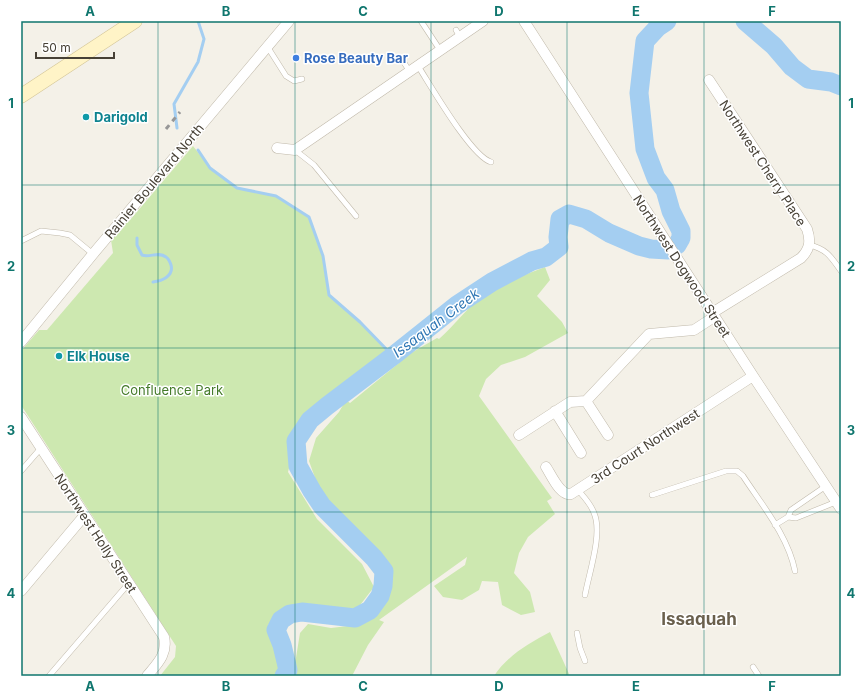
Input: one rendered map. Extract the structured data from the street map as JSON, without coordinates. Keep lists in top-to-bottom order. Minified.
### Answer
{"streets":{"street":["Northwest Cherry Place","Rainier Boulevard North","Northwest Dogwood Street","3rd Court Northwest","Northwest Holly Street"]},"crossings":[["Northwest Dogwood Street","3rd Court Northwest"]],"districts":["Issaquah"],"water":["Issaquah Creek"],"parks":["Confluence Park"],"places":["Rose Beauty Bar","Darigold","Elk House"],"scale_bar":"50 m","grid":{"columns":["A","B","C","D","E","F"],"rows":["1","2","3","4"]}}
